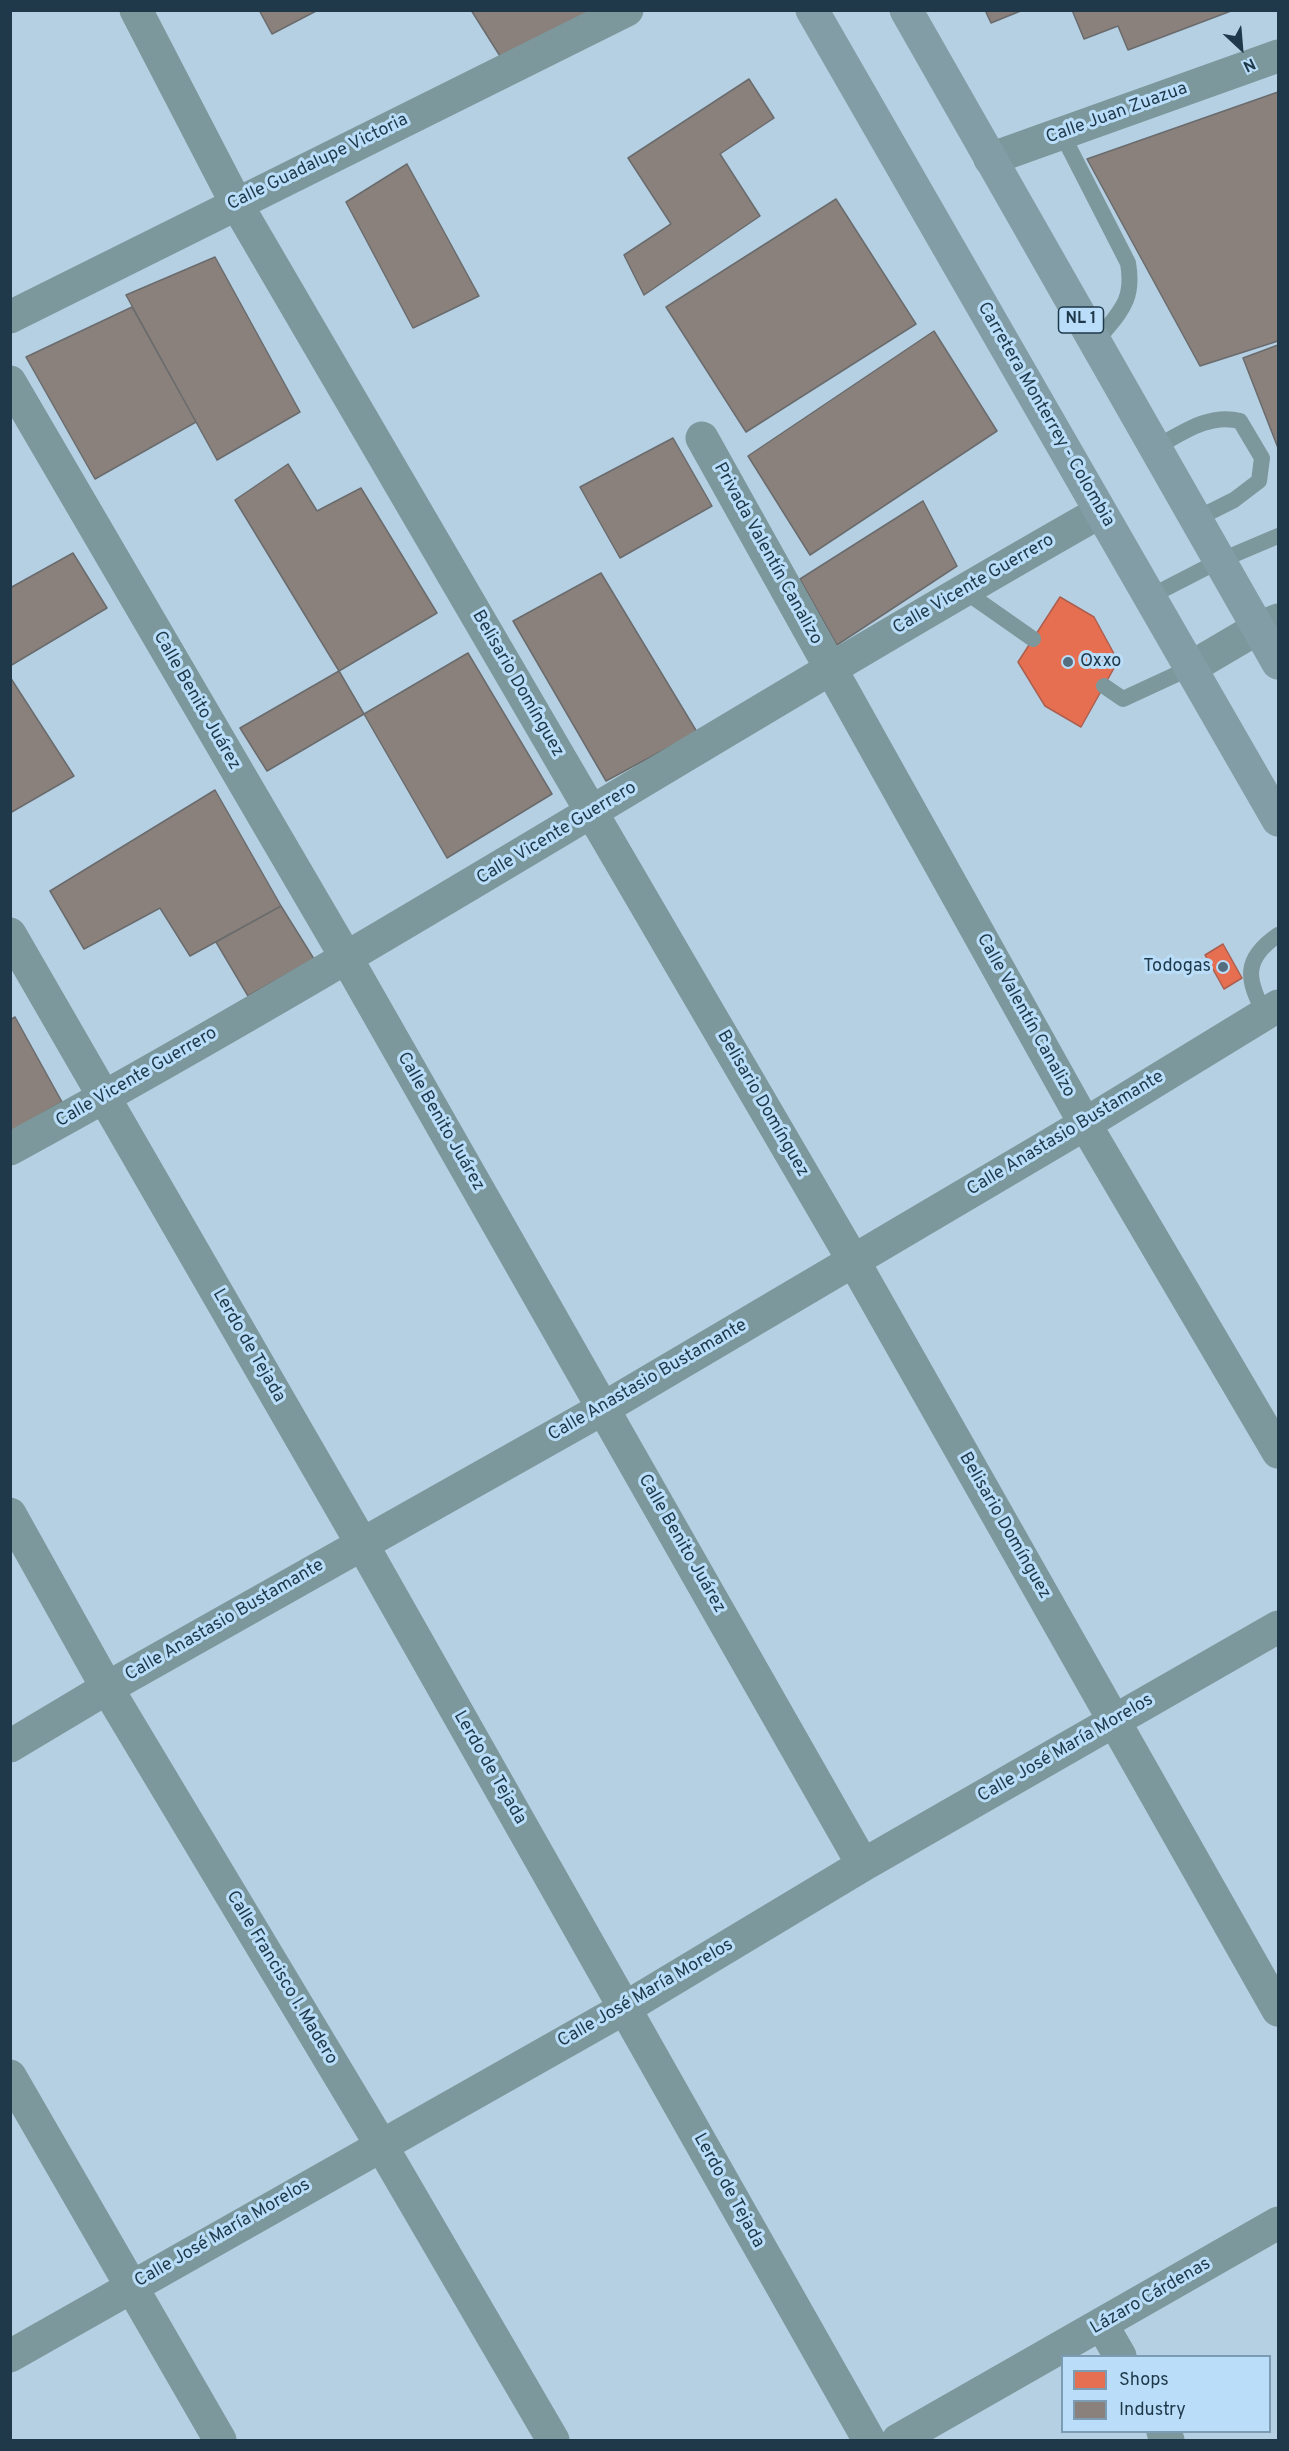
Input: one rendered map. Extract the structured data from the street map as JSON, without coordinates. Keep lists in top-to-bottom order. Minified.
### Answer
{"streets":{"main road":["NL 1","Carretera Monterrey - Colombia"],"street":["Calle Juan Zuazua","Calle Guadalupe Victoria","Privada Valentín Canalizo","Calle Vicente Guerrero","Belisario Domínguez","Calle Benito Juárez","Calle Valentín Canalizo","Calle Anastasio Bustamante","Lerdo de Tejada","Calle José María Morelos","Calle Francisco I. Madero","Lázaro Cárdenas"]},"crossings":[["Calle Juan Zuazua","NL 1"],["Calle Guadalupe Victoria","Belisario Domínguez"],["Carretera Monterrey - Colombia","Calle Vicente Guerrero"],["Privada Valentín Canalizo","Calle Vicente Guerrero"],["Privada Valentín Canalizo","Calle Valentín Canalizo"],["Calle Vicente Guerrero","Belisario Domínguez"],["Calle Vicente Guerrero","Calle Benito Juárez"],["Calle Vicente Guerrero","Calle Valentín Canalizo"],["Calle Vicente Guerrero","Lerdo de Tejada"],["Belisario Domínguez","Calle Anastasio Bustamante"],["Belisario Domínguez","Calle José María Morelos"],["Calle Benito Juárez","Calle Anastasio Bustamante"],["Calle Benito Juárez","Calle José María Morelos"],["Calle Valentín Canalizo","Calle Anastasio Bustamante"],["Calle Anastasio Bustamante","Lerdo de Tejada"],["Calle Anastasio Bustamante","Calle Francisco I. Madero"],["Lerdo de Tejada","Calle José María Morelos"],["Calle José María Morelos","Calle Francisco I. Madero"]],"places":["Oxxo","Todogas"],"legend":["Shops","Industry"],"north":"bottom right"}
